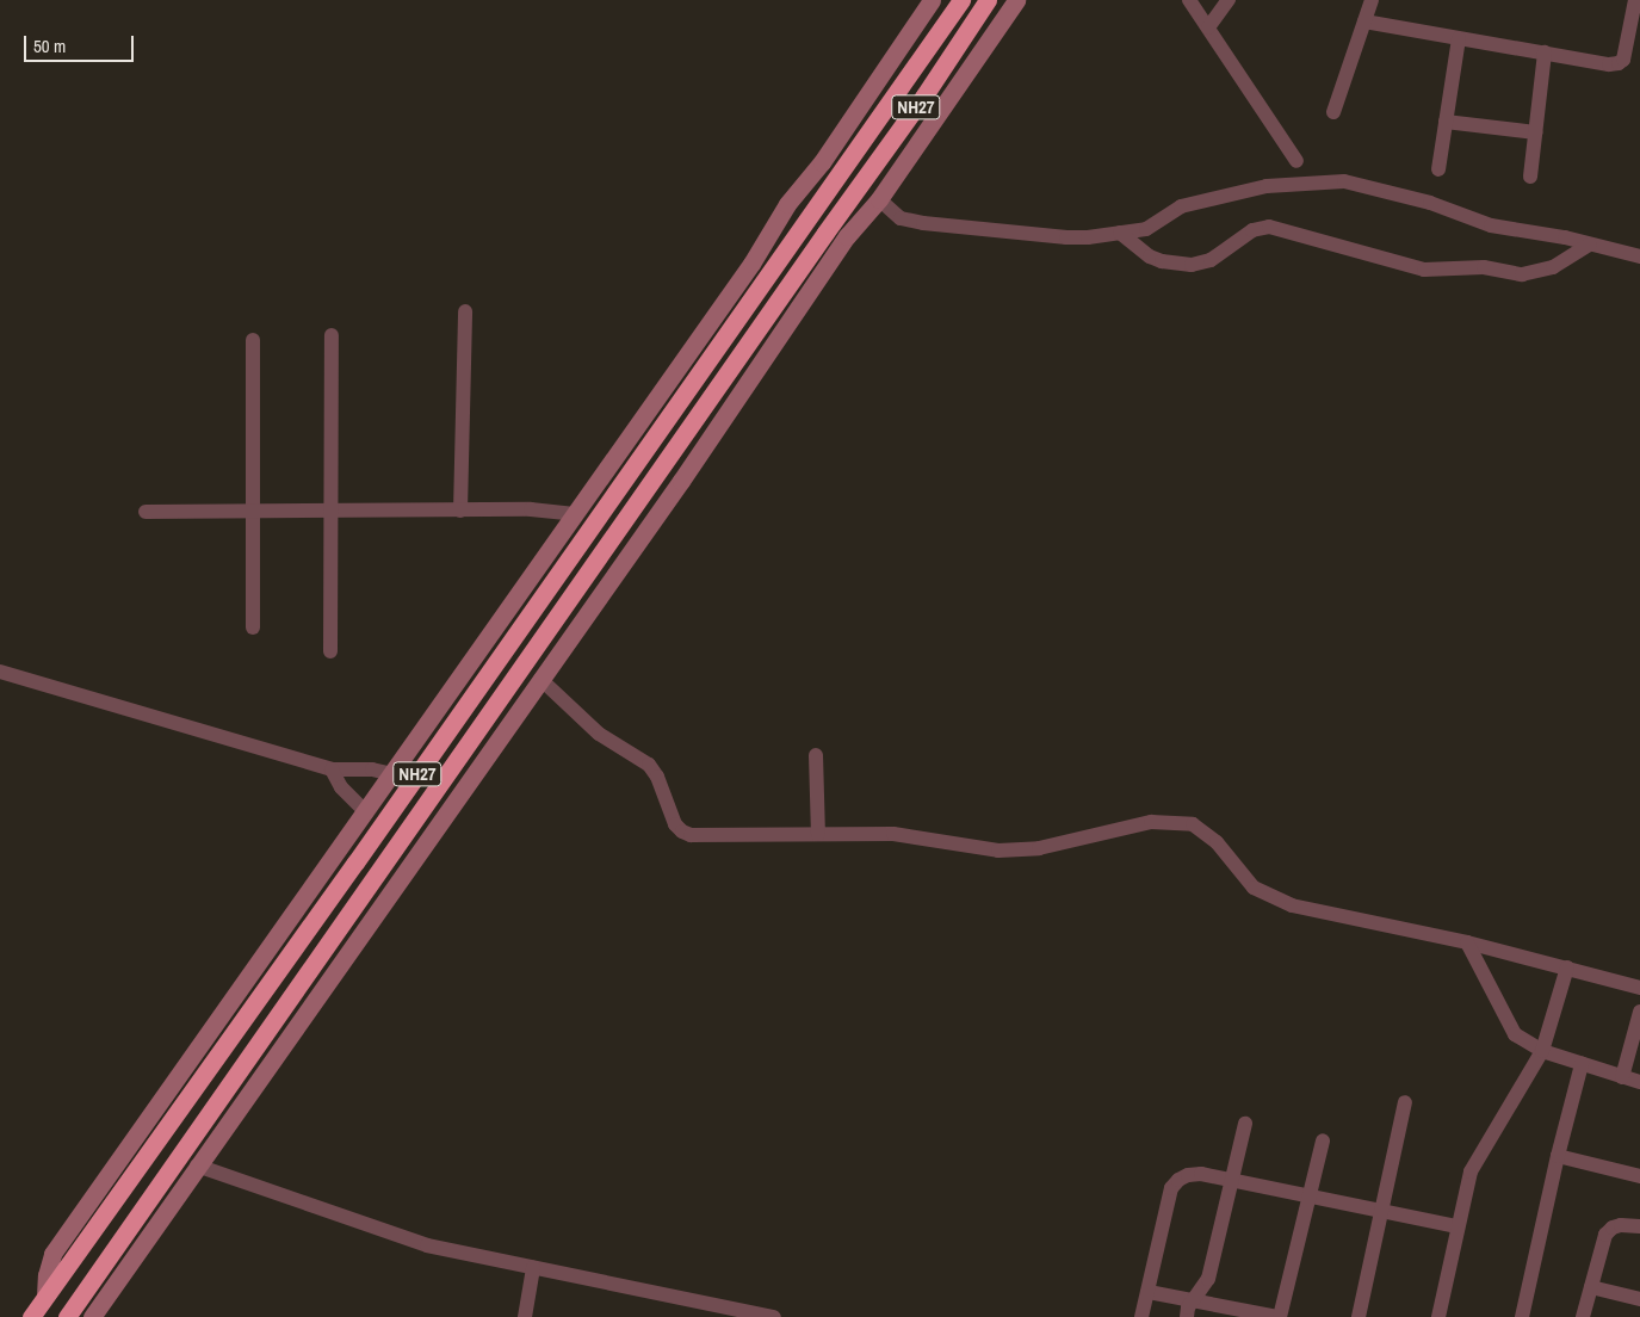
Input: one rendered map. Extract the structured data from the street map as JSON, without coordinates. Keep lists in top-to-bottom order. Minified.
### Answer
{"streets":{"highway":["NH27"]},"scale_bar":"50 m"}
